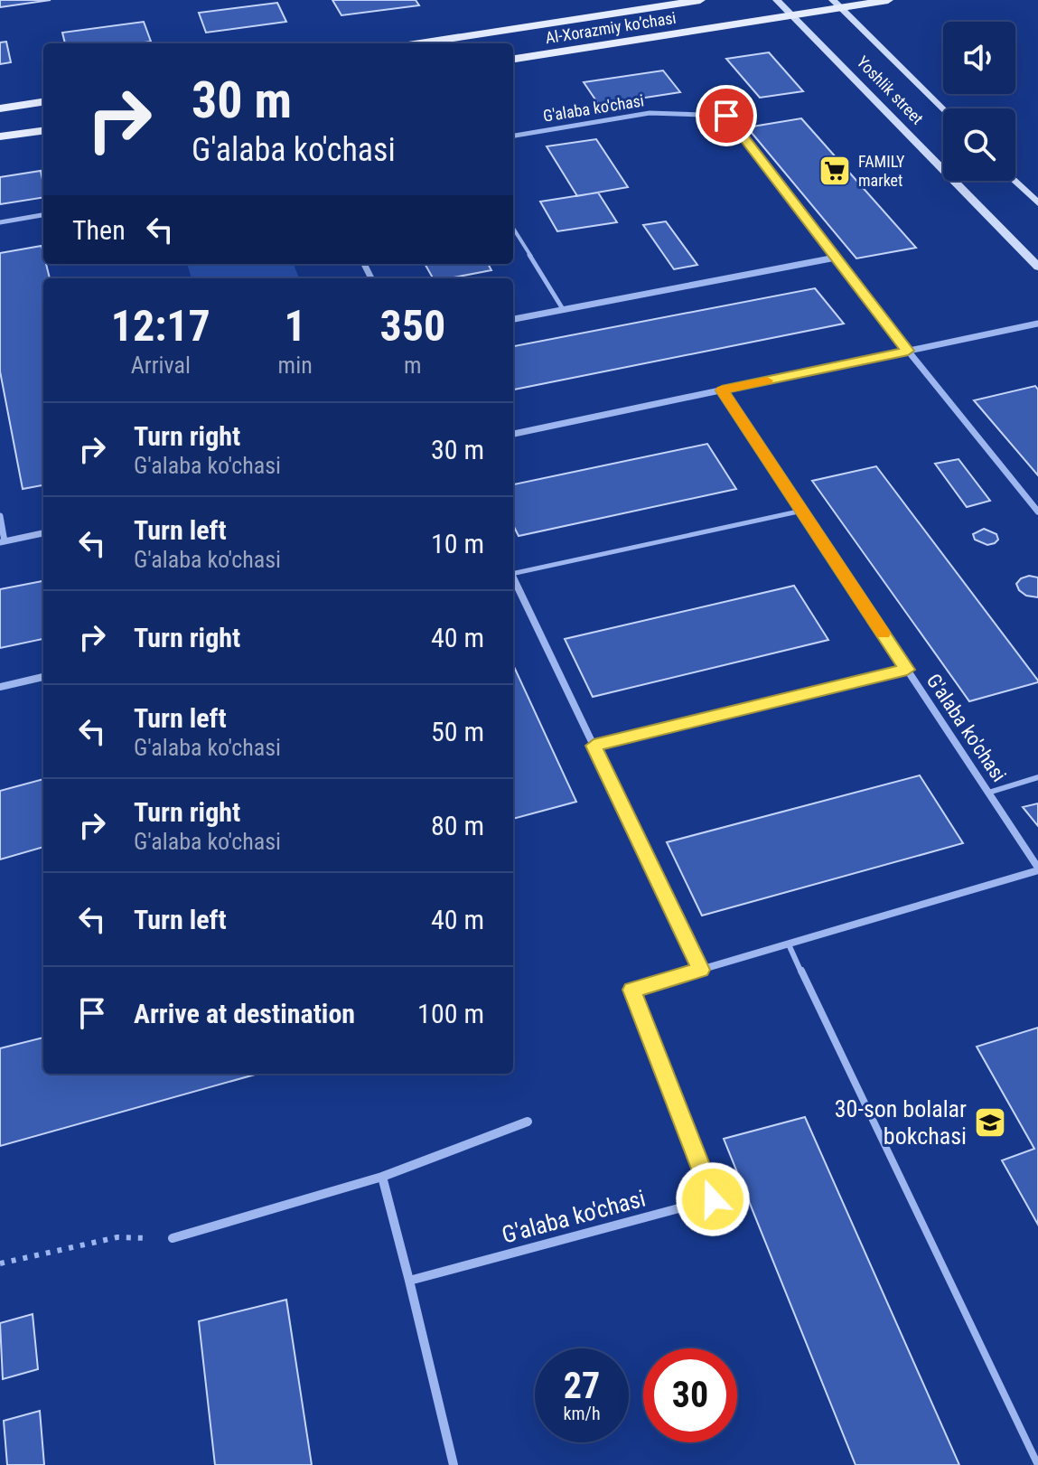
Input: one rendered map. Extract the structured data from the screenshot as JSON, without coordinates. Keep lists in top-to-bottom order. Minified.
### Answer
{"streets":{"main road":["Al-Xorazmiy ko’chasi","Yoshlik street"],"street":["G'alaba ko'chasi"]},"crossings":[["Al-Xorazmiy ko’chasi","Yoshlik street"]],"places":{"supermarket":["FAMILY market"],"school or university":["30-son bolalar bokchasi"]},"page":{"turn":["30 m","G'alaba ko'chasi"],"then":"Then","eta":["12:17","Arrival","1","min","350","m"],"list":[{"name":"Turn right","note":"G'alaba ko'chasi","value":"30 m"},{"name":"Turn left","note":"G'alaba ko'chasi","value":"10 m"},{"name":"Turn right","value":"40 m"},{"name":"Turn left","note":"G'alaba ko'chasi","value":"50 m"},{"name":"Turn right","note":"G'alaba ko'chasi","value":"80 m"},{"name":"Turn left","value":"40 m"},{"name":"Arrive at destination","value":"100 m"}],"speed":"27 km/h","limit":"30"}}
